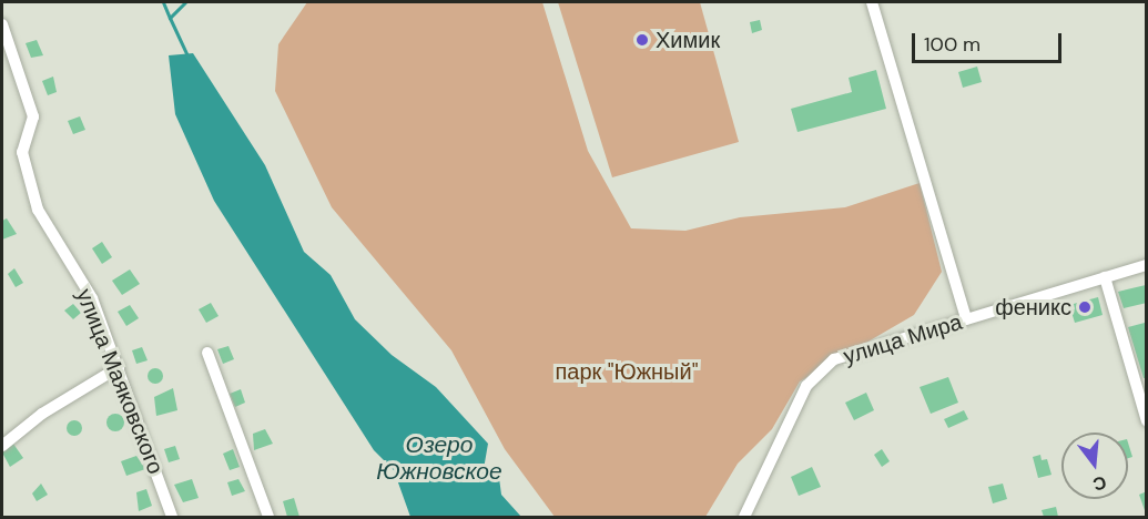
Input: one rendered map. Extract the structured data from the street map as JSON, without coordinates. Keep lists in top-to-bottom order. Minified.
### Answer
{"streets":{"street":["улица Мира","улица Маяковского"]},"water":["Озеро Южновское"],"parks":["парк \"Южный\""],"places":["Химик","феникс"],"scale_bar":"100 m","north":"bottom"}
